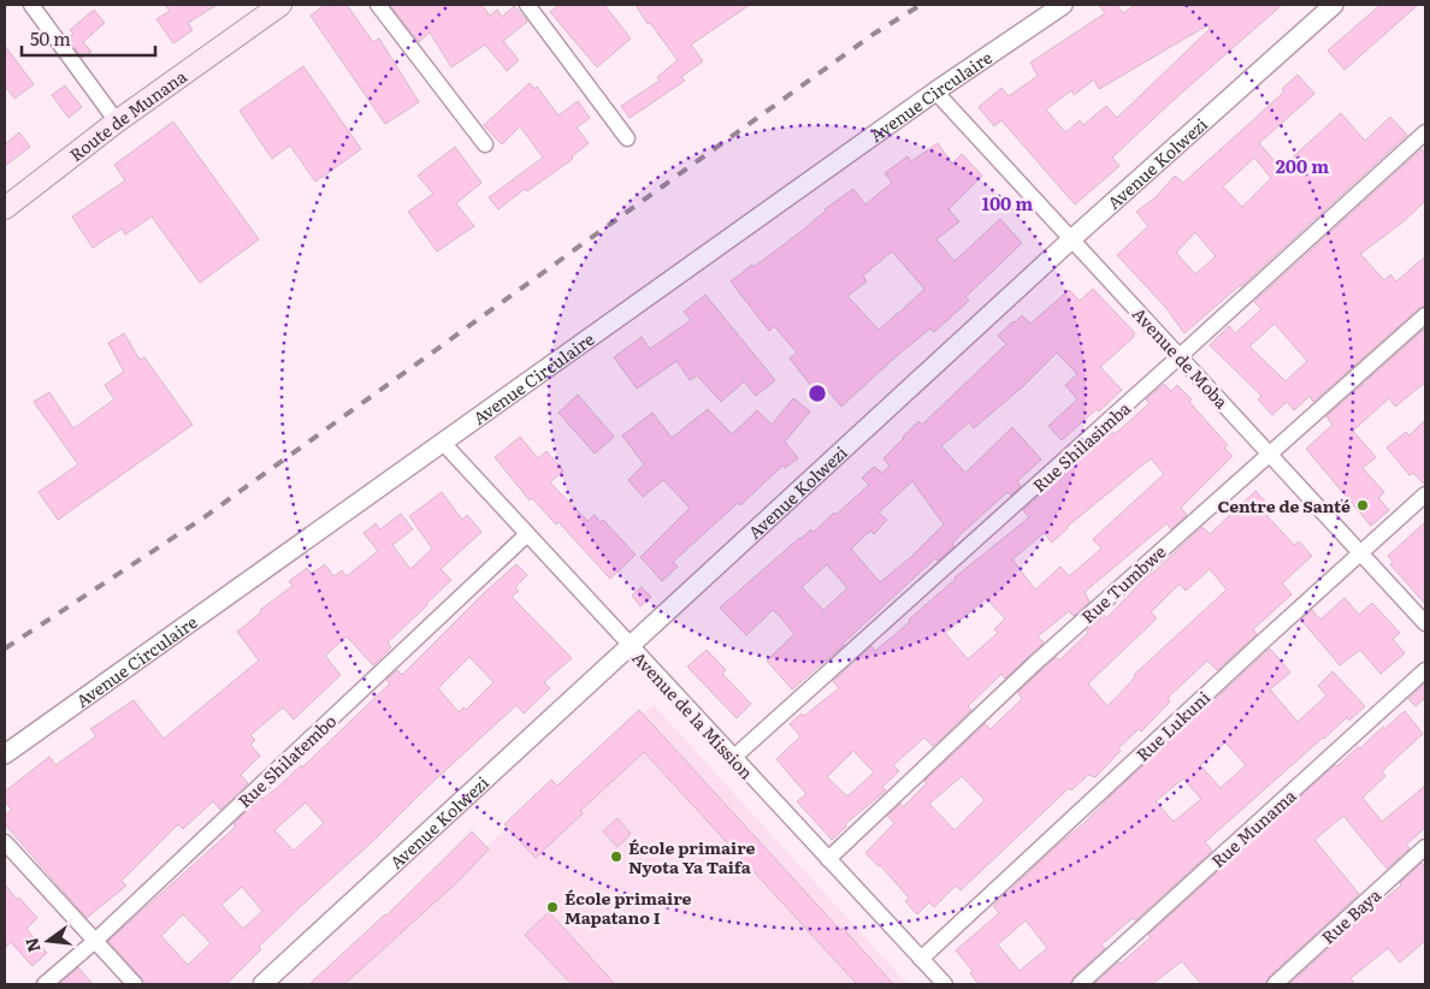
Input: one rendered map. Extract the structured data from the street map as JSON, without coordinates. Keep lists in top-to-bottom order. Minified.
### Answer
{"streets":{"main road":["Route de Munana"],"street":["Avenue Circulaire","Avenue Kolwezi","Avenue de Moba","Rue Shilasimba","Rue Tumbwe","Avenue de la Mission","Rue Lukuni","Rue Shilatembo","Rue Munama","Rue Baya"]},"crossings":[["Avenue Circulaire","Avenue de Moba"],["Avenue Circulaire","Avenue de la Mission"],["Avenue Kolwezi","Avenue de Moba"],["Avenue Kolwezi","Avenue de la Mission"],["Avenue de Moba","Rue Shilasimba"],["Avenue de Moba","Rue Tumbwe"],["Avenue de Moba","Rue Lukuni"],["Rue Shilasimba","Avenue de la Mission"],["Rue Tumbwe","Avenue de la Mission"],["Avenue de la Mission","Rue Lukuni"],["Avenue de la Mission","Rue Shilatembo"]],"places":["Centre de Santé","École primaire Nyota Ya Taifa","École primaire Mapatano I"],"scale_bar":"50 m","north":"left","rings":["200 m","100 m"]}
